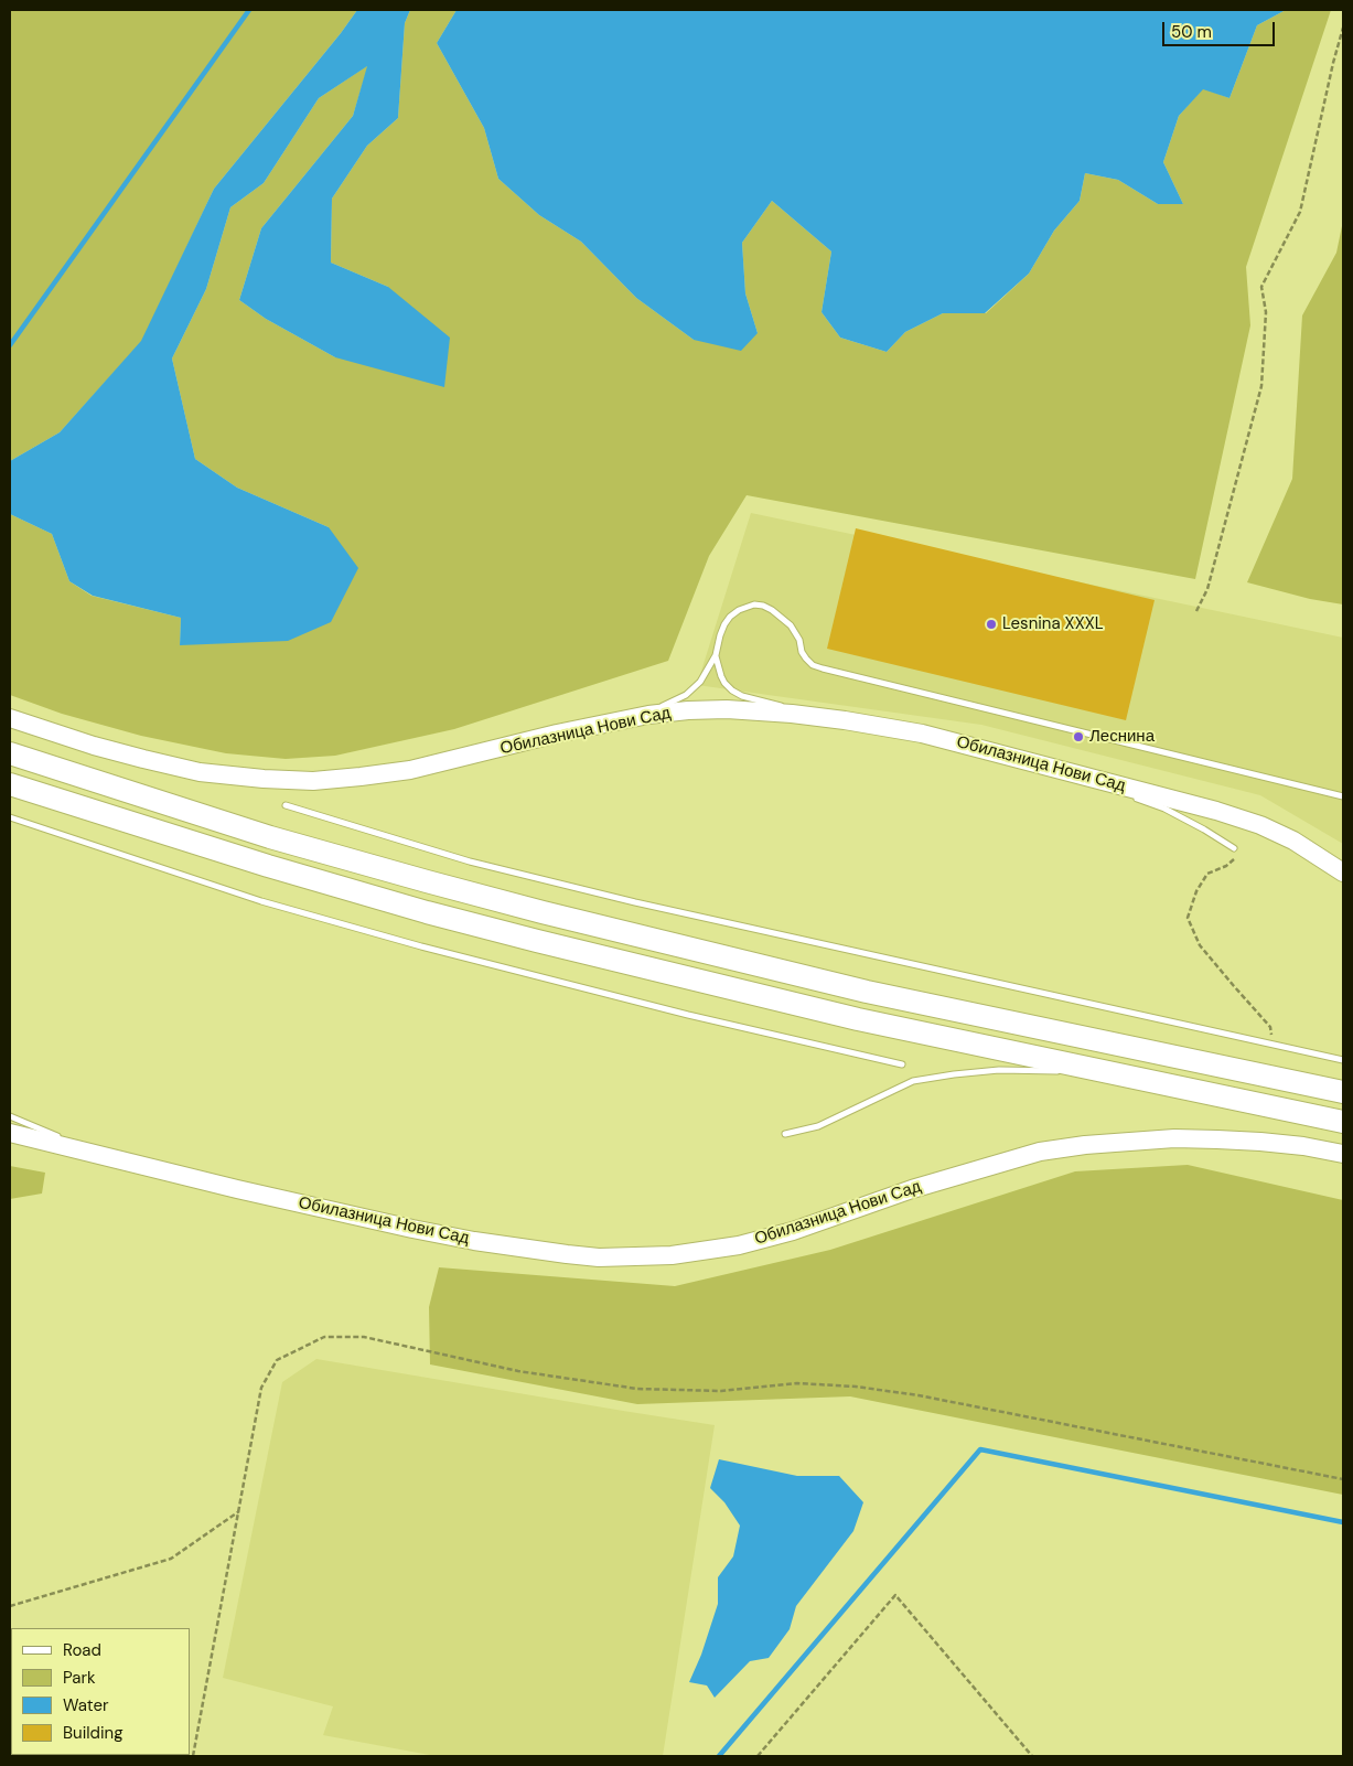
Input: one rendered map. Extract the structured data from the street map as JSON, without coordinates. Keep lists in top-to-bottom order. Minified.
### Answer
{"streets":{"main road":["Обилазница Нови Сад"]},"places":["Lesnina XXXL","Леснина"],"legend":["Road","Park","Water","Building"],"scale_bar":"50 m"}
